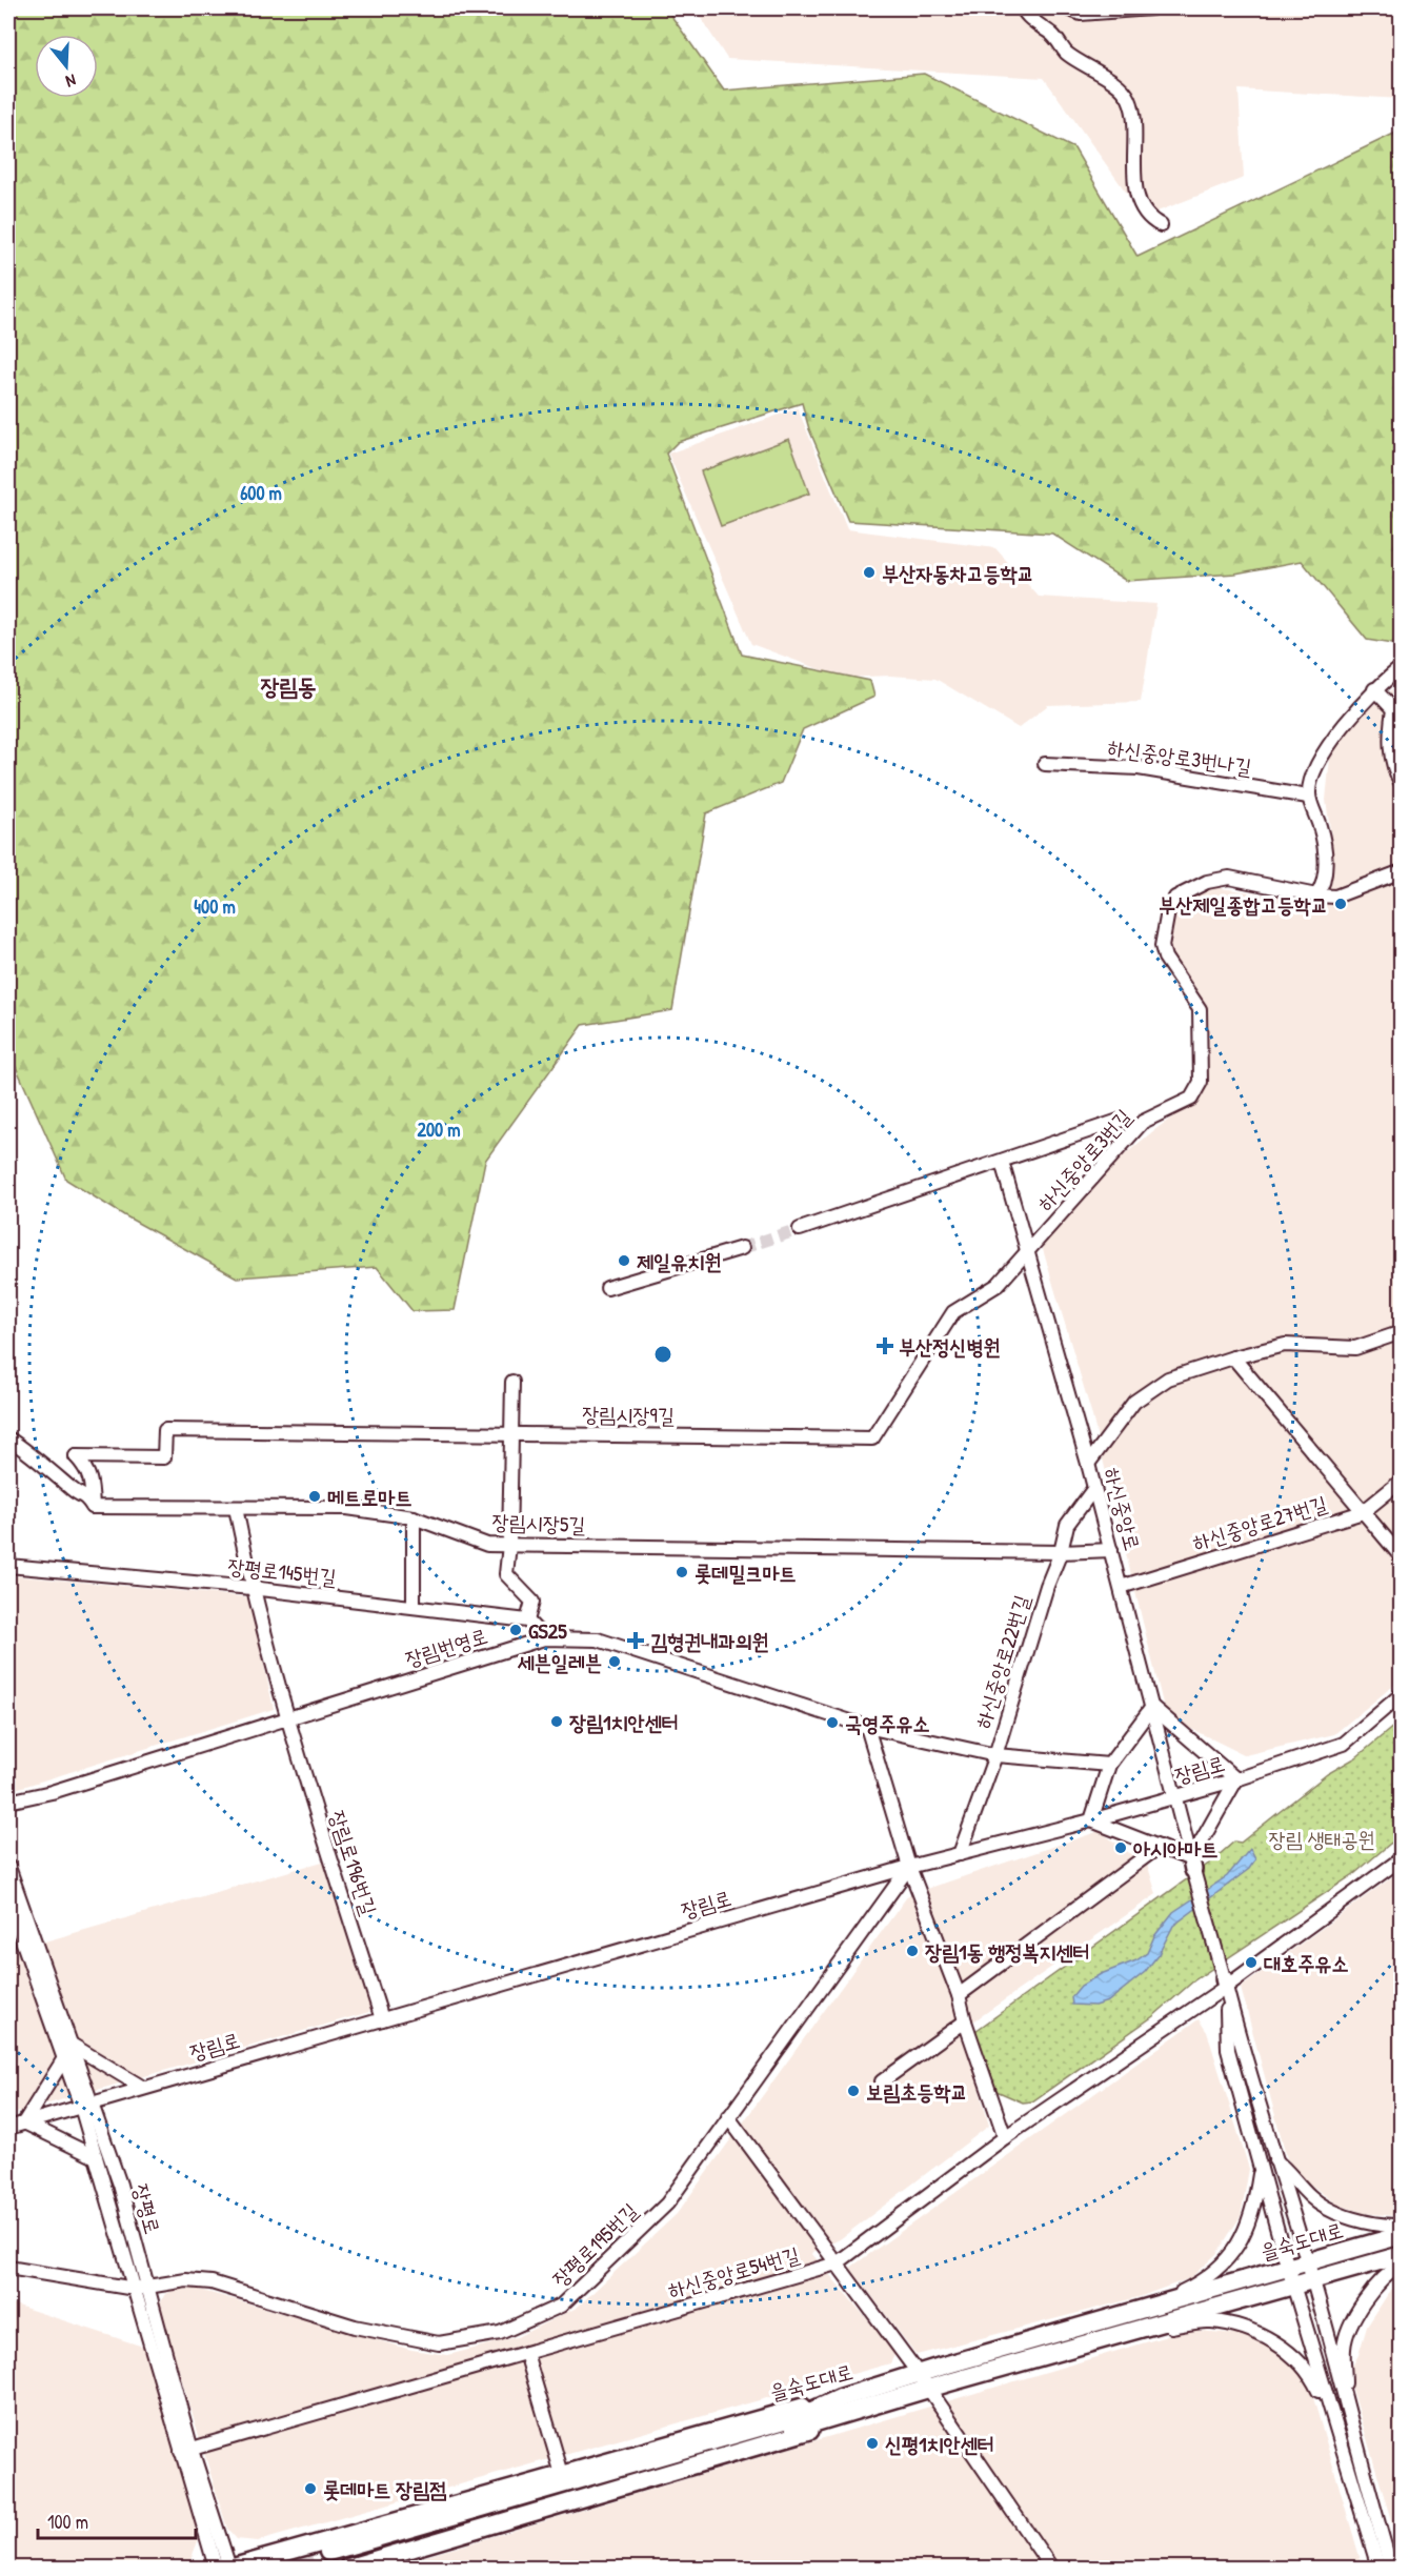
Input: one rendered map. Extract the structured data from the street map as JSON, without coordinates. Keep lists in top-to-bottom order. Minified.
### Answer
{"streets":{"highway":["을숙도대로"],"street":["하신중앙로3번나길","하신중앙로3번길","장림시장9길","하신중앙로","장림시장5길","하신중앙로27번길","장평로145번길","장림번영로","하신중앙로22번길","장림로","장림로196번길","장평로","장평로195번길","하신중앙로54번길"]},"crossings":[["하신중앙로3번길","장림시장9길"],["하신중앙로3번길","하신중앙로"],["장림시장9길","하신중앙로"],["장림시장9길","장림시장5길"],["하신중앙로","장림시장5길"],["하신중앙로","하신중앙로27번길"],["하신중앙로","하신중앙로22번길"],["하신중앙로","장림로"],["하신중앙로","하신중앙로54번길"],["장림시장5길","하신중앙로22번길"],["장림시장5길","장림로196번길"],["장평로145번길","장림로196번길"],["장림번영로","하신중앙로22번길"],["장림번영로","장림로196번길"],["하신중앙로22번길","장림로"],["장림로","장림로196번길"],["장림로","장평로"],["장림로","장평로195번길"],["장평로","을숙도대로"],["장평로","장평로195번길"],["장평로","하신중앙로54번길"]],"districts":["장림동"],"parks":["장림 생태공원"],"places":{"other":["부산자동차고등학교","부산제일종합고등학교","제일유치원","메트로마트","롯데밀크마트","GS25","세븐일레븐","장림1치안센터","국영주유소","아시아마트","장림1동 행정복지센터","대호주유소","보림초등학교","신평1치안센터","롯데마트 장림점"],"health":["부산정신병원","김형권내과의원"]},"scale_bar":"100 m","north":"bottom","rings":["600 m","400 m","200 m"]}
